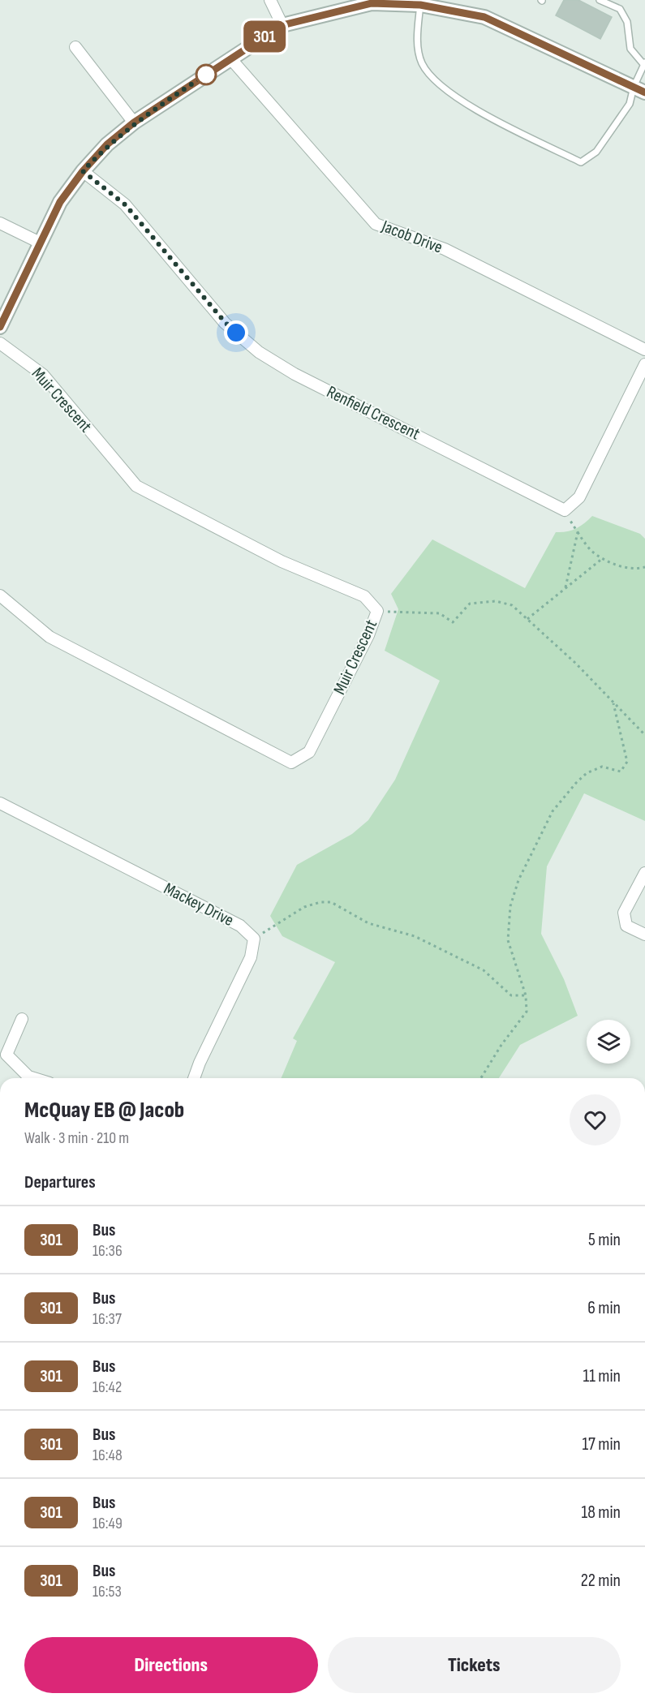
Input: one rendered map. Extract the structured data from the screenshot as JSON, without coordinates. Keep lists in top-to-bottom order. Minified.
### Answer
{"streets":{"street":["Jacob Drive","Muir Crescent","Renfield Crescent","Mackey Drive"]},"lines":["bus line 301"],"page":{"on_map":"301","heading":[["McQuay EB @ Jacob","Walk · 3 min · 210 m"],"Departures"],"list":[{"mark":"301","name":"Bus","note":"16:36","value":"5 min"},{"mark":"301","name":"Bus","note":"16:37","value":"6 min"},{"mark":"301","name":"Bus","note":"16:42","value":"11 min"},{"mark":"301","name":"Bus","note":"16:48","value":"17 min"},{"mark":"301","name":"Bus","note":"16:49","value":"18 min"},{"mark":"301","name":"Bus","note":"16:53","value":"22 min"}],"buttons":["Directions","Tickets"]}}
